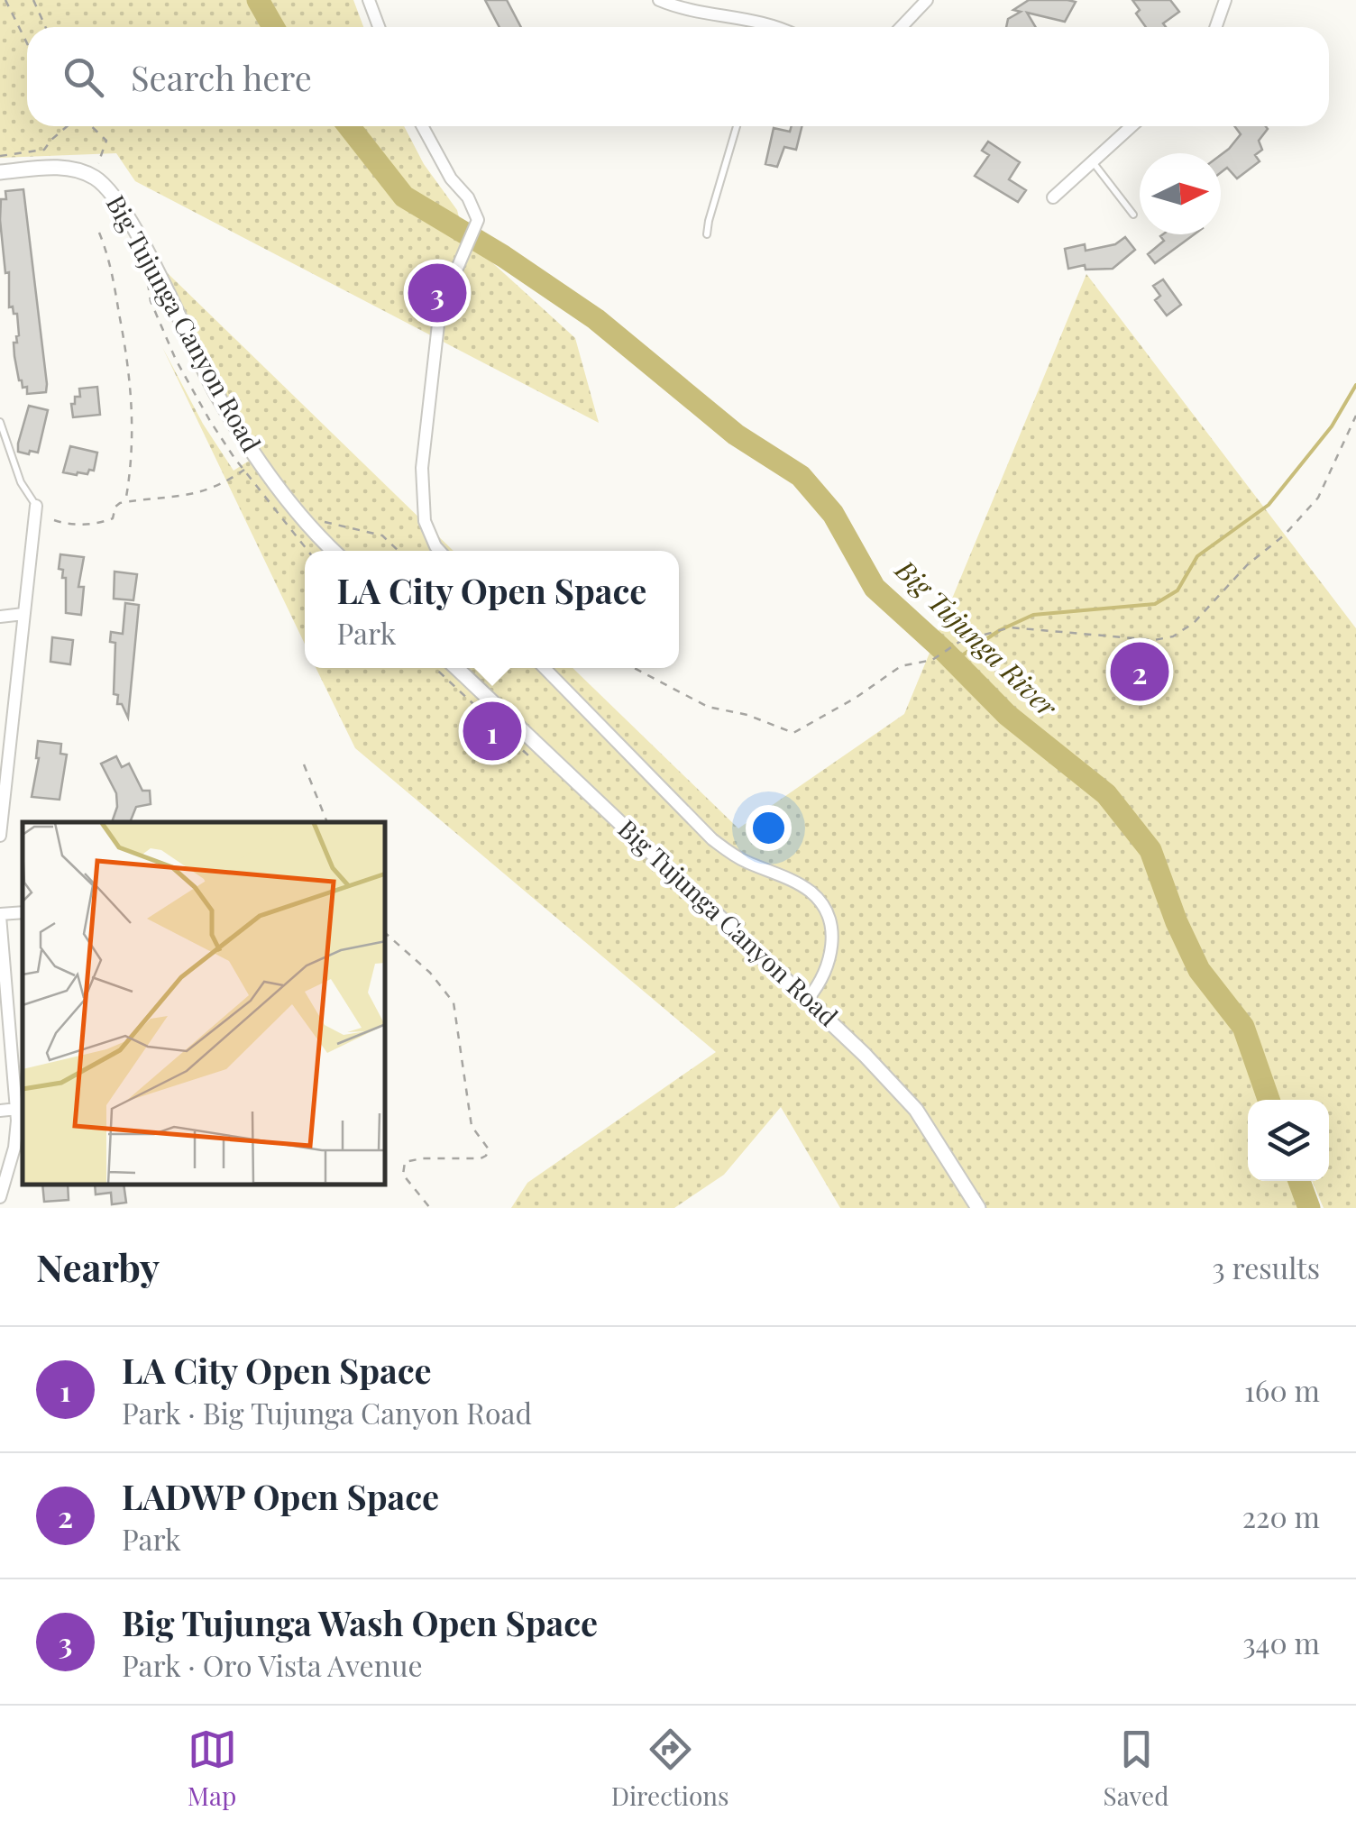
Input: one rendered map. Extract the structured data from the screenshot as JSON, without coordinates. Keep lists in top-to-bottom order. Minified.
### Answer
{"streets":{"street":["Big Tujunga Canyon Road"]},"water":["Big Tujunga River"],"north":"right","page":{"search":"Search here","pins":["3","2","1"],"popup":["LA City Open Space","Park"],"heading":["Nearby","3 results"],"list":[{"mark":"1","name":"LA City Open Space","note":"Park · Big Tujunga Canyon Road","value":"160 m"},{"mark":"2","name":"LADWP Open Space","note":"Park","value":"220 m"},{"mark":"3","name":"Big Tujunga Wash Open Space","note":"Park · Oro Vista Avenue","value":"340 m"}],"nav":["Map","Directions","Saved"]}}
